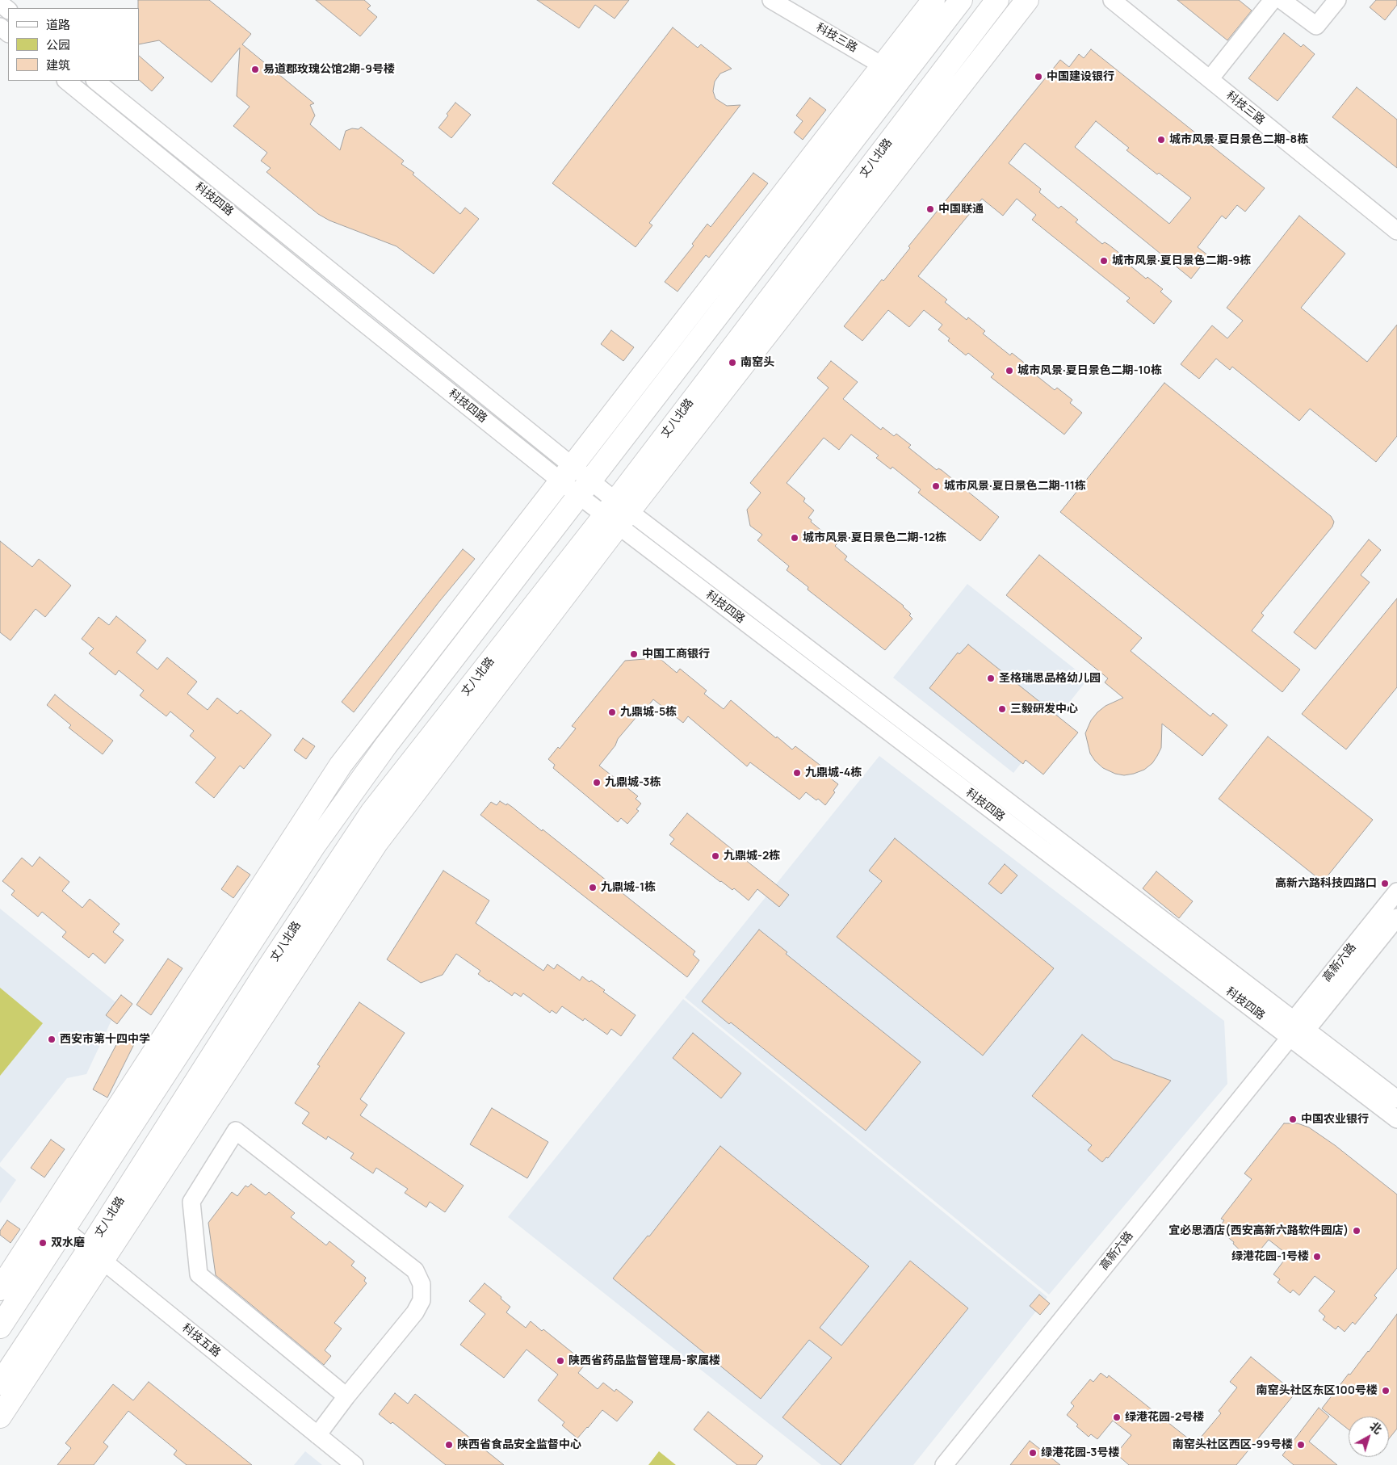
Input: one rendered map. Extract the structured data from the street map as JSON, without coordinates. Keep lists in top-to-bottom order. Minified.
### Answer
{"streets":{"main road":["丈八北路"],"street":["科技三路","科技四路","高新六路","科技五路"]},"crossings":[["丈八北路","科技四路"],["丈八北路","科技五路"],["科技四路","高新六路"]],"places":["易道郡玫瑰公馆2期-9号楼","中国建设银行","城市风景·夏日景色二期-8栋","中国联通","城市风景·夏日景色二期-9栋","南窑头","城市风景·夏日景色二期-10栋","城市风景·夏日景色二期-11栋","城市风景·夏日景色二期-12栋","中国工商银行","圣格瑞思品格幼儿园","三毅研发中心","九鼎城-5栋","九鼎城-4栋","九鼎城-3栋","九鼎城-2栋","高新六路科技四路口","九鼎城-1栋","西安市第十四中学","中国农业银行","宜必思酒店(西安高新六路软件园店)","双水磨","绿港花园-1号楼","陕西省药品监督管理局-家属楼","南窑头社区东区100号楼","绿港花园-2号楼","陕西省食品安全监督中心","南窑头社区西区-99号楼","绿港花园-3号楼"],"legend":["道路","公园","建筑"],"north":"top right"}
